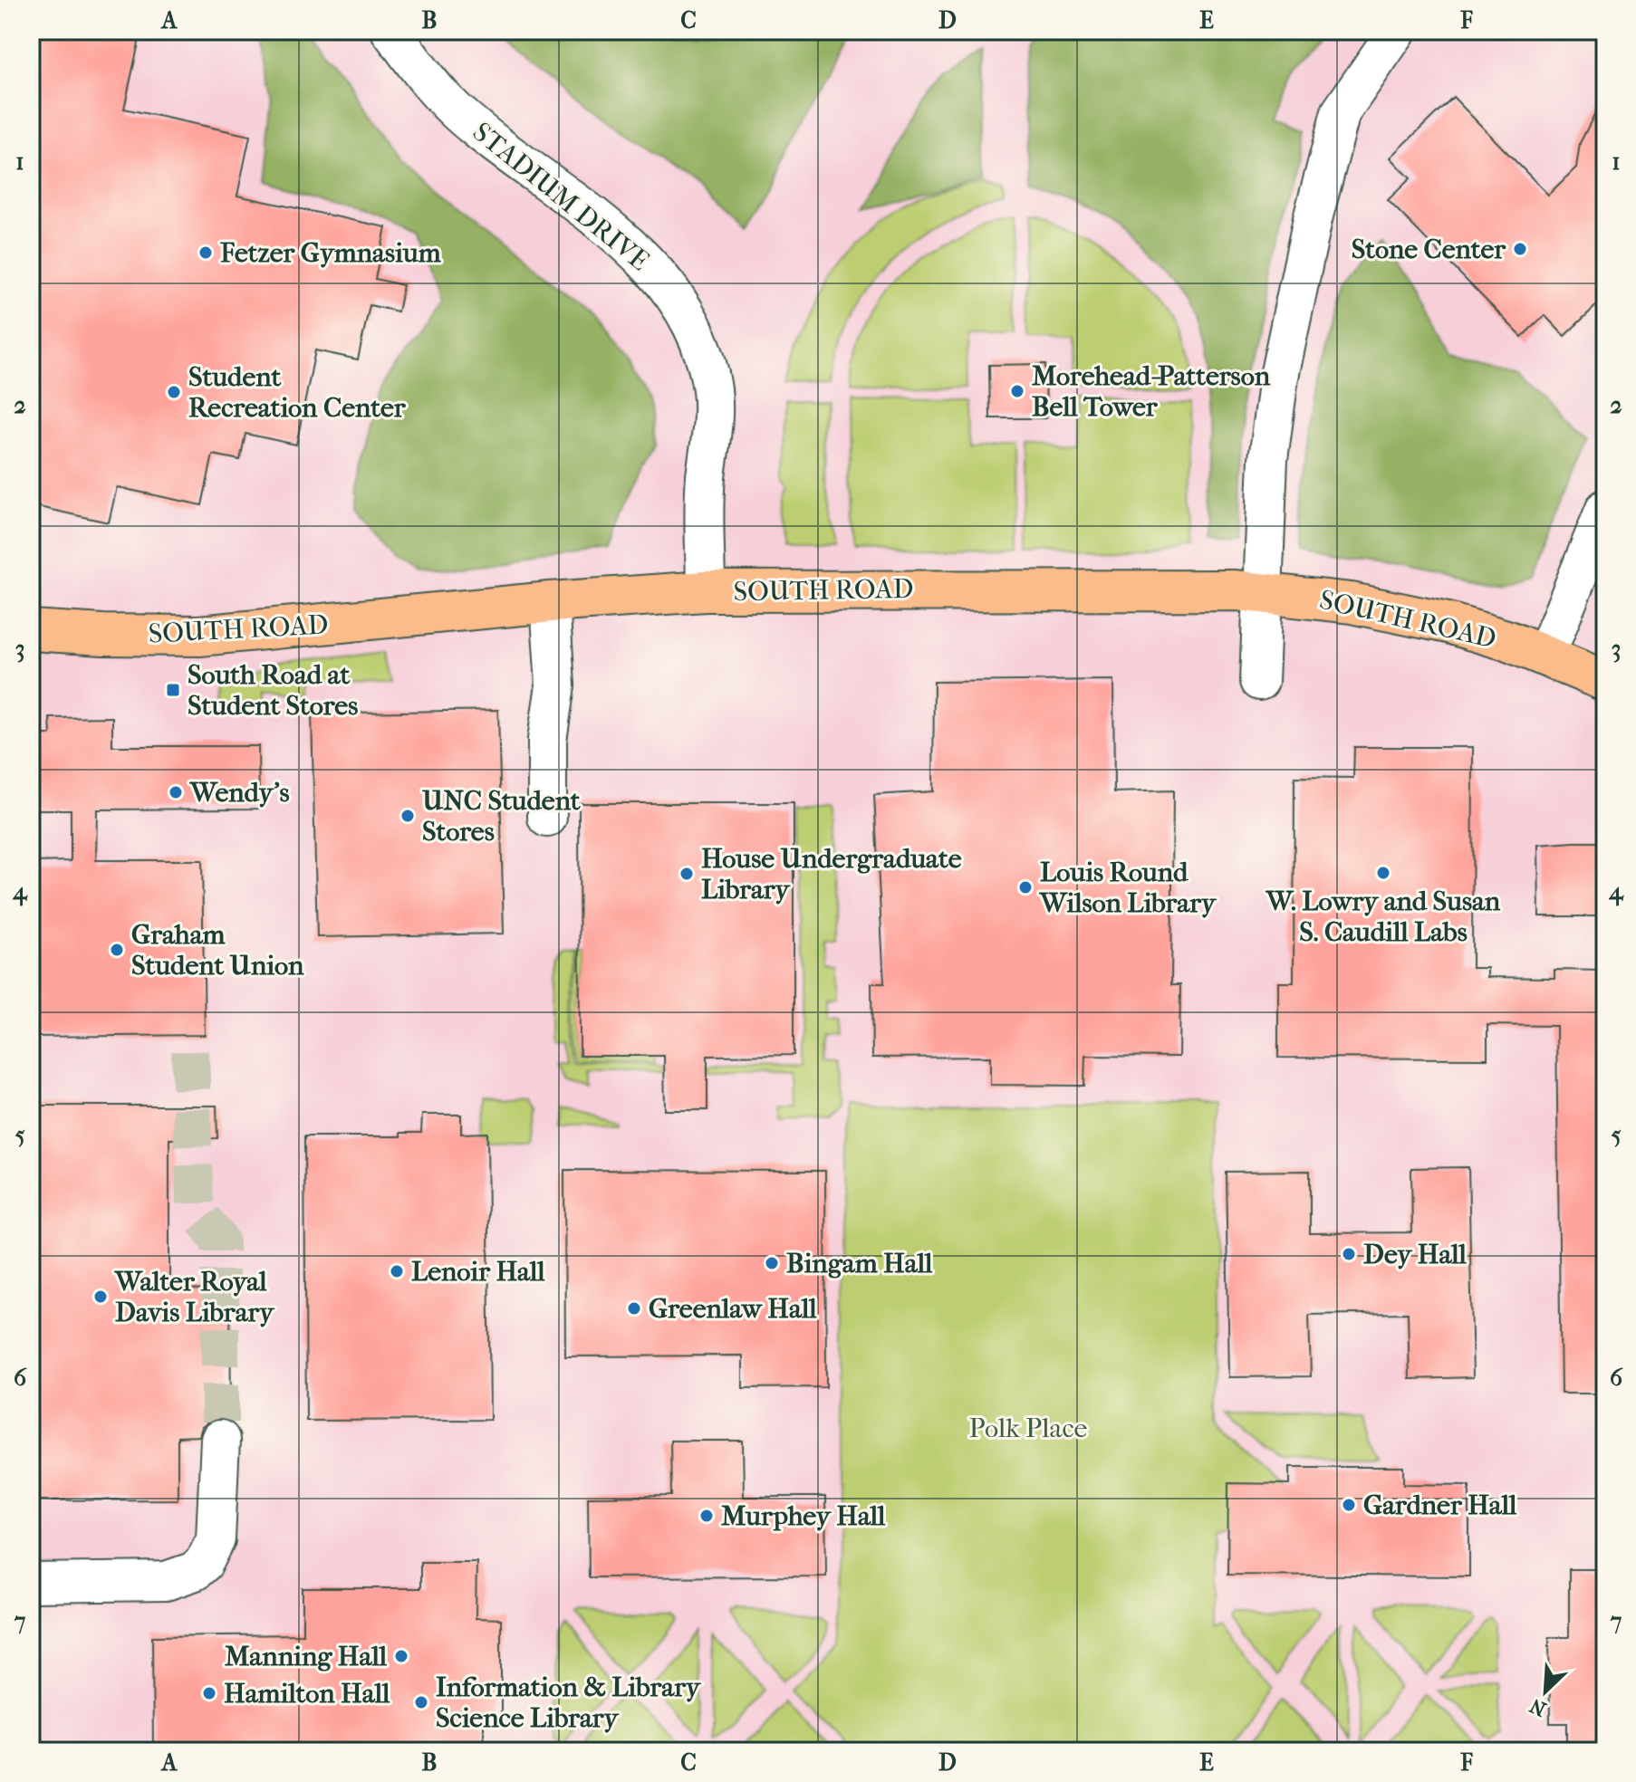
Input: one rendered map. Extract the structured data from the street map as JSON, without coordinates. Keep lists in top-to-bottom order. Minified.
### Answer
{"streets":{"main road":["SOUTH ROAD"],"street":["STADIUM DRIVE"]},"crossings":[["STADIUM DRIVE","SOUTH ROAD"]],"parks":["Polk Place"],"places":{"other":["Stone Center","Fetzer Gymnasium","Morehead-Patterson Bell Tower","Student Recreation Center","Wendy's","UNC Student Stores","W. Lowry and Susan S. Caudill Labs","House Undergraduate Library","Louis Round Wilson Library","Graham Student Union","Dey Hall","Bingam Hall","Lenoir Hall","Walter Royal Davis Library","Greenlaw Hall","Gardner Hall","Murphey Hall","Manning Hall","Hamilton Hall","Information & Library Science Library"],"transit":["South Road at Student Stores"]},"north":"bottom left","grid":{"columns":["A","B","C","D","E","F"],"rows":["1","2","3","4","5","6","7"]}}
